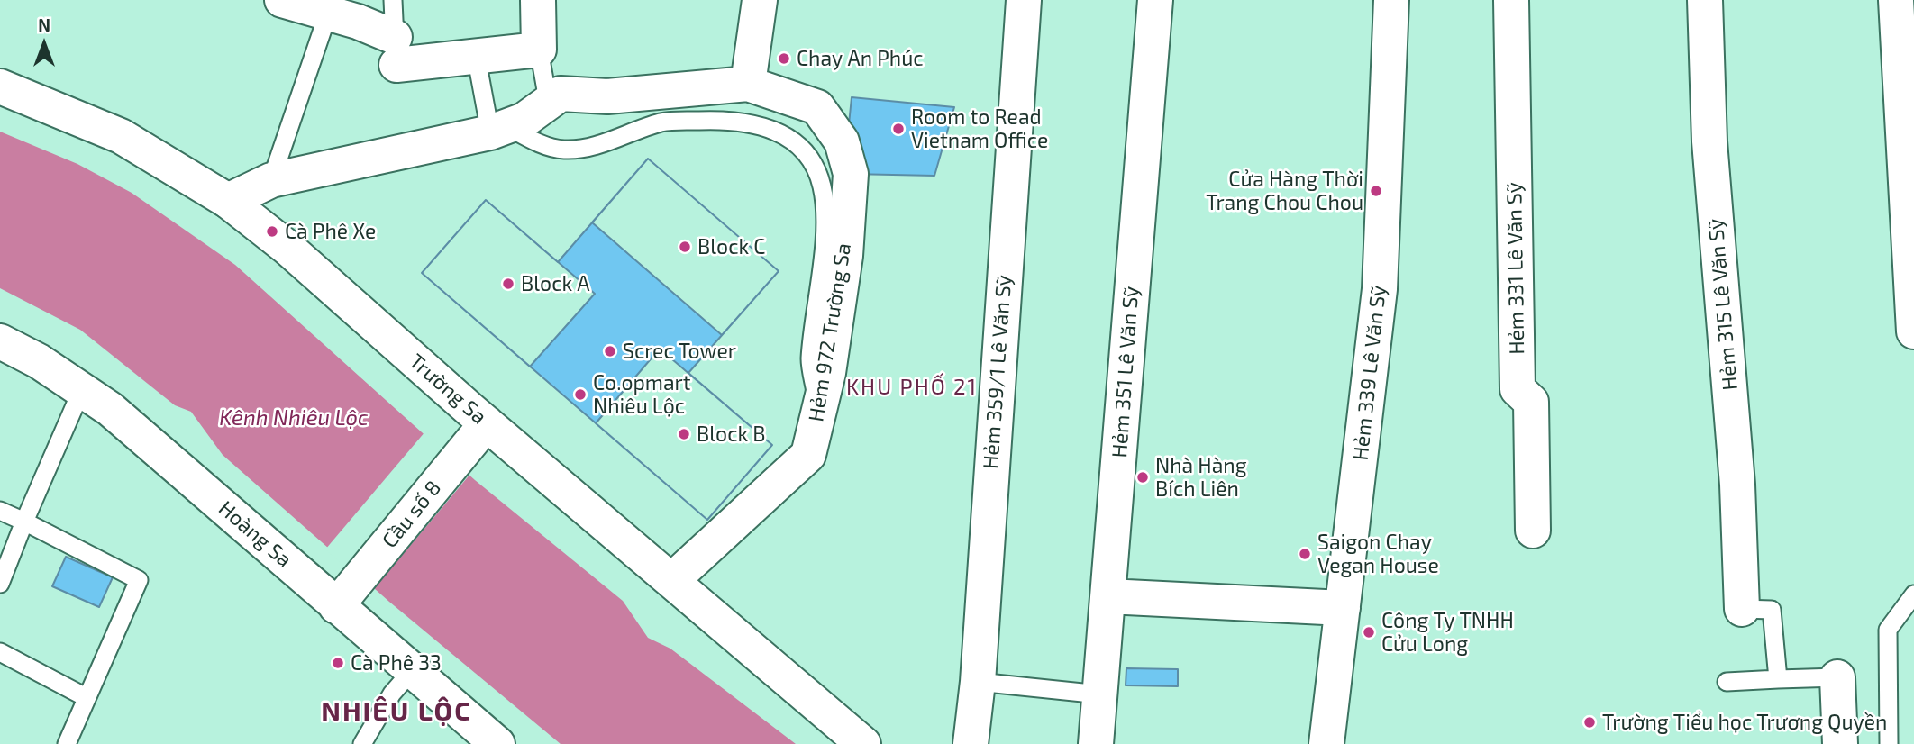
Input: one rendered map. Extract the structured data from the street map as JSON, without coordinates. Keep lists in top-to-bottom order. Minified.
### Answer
{"streets":{"street":["Hẻm 331 Lê Văn Sỹ","Hẻm 315 Lê Văn Sỹ","Hẻm 972 Trường Sa","Hẻm 359/1 Lê Văn Sỹ","Hẻm 351 Lê Văn Sỹ","Hẻm 339 Lê Văn Sỹ","Trường Sa","Cầu số 8","Hoàng Sa"]},"crossings":[["Hẻm 972 Trường Sa","Trường Sa"],["Trường Sa","Cầu số 8"],["Cầu số 8","Hoàng Sa"]],"districts":["KHU PHỐ 21","NHIÊU LỘC"],"water":["Kênh Nhiêu Lộc"],"places":["Chay An Phúc","Room to Read Vietnam Office","Cửa Hàng Thời Trang Chou Chou","Cà Phê Xe","Block C","Block A","Screc Tower","Co.opmart Nhiêu Lộc","Block B","Nhà Hàng Bích Liên","Saigon Chay Vegan House","Công Ty TNHH Cửu Long","Cà Phê 33","Trường Tiểu học Trương Quyền"],"north":"top"}
